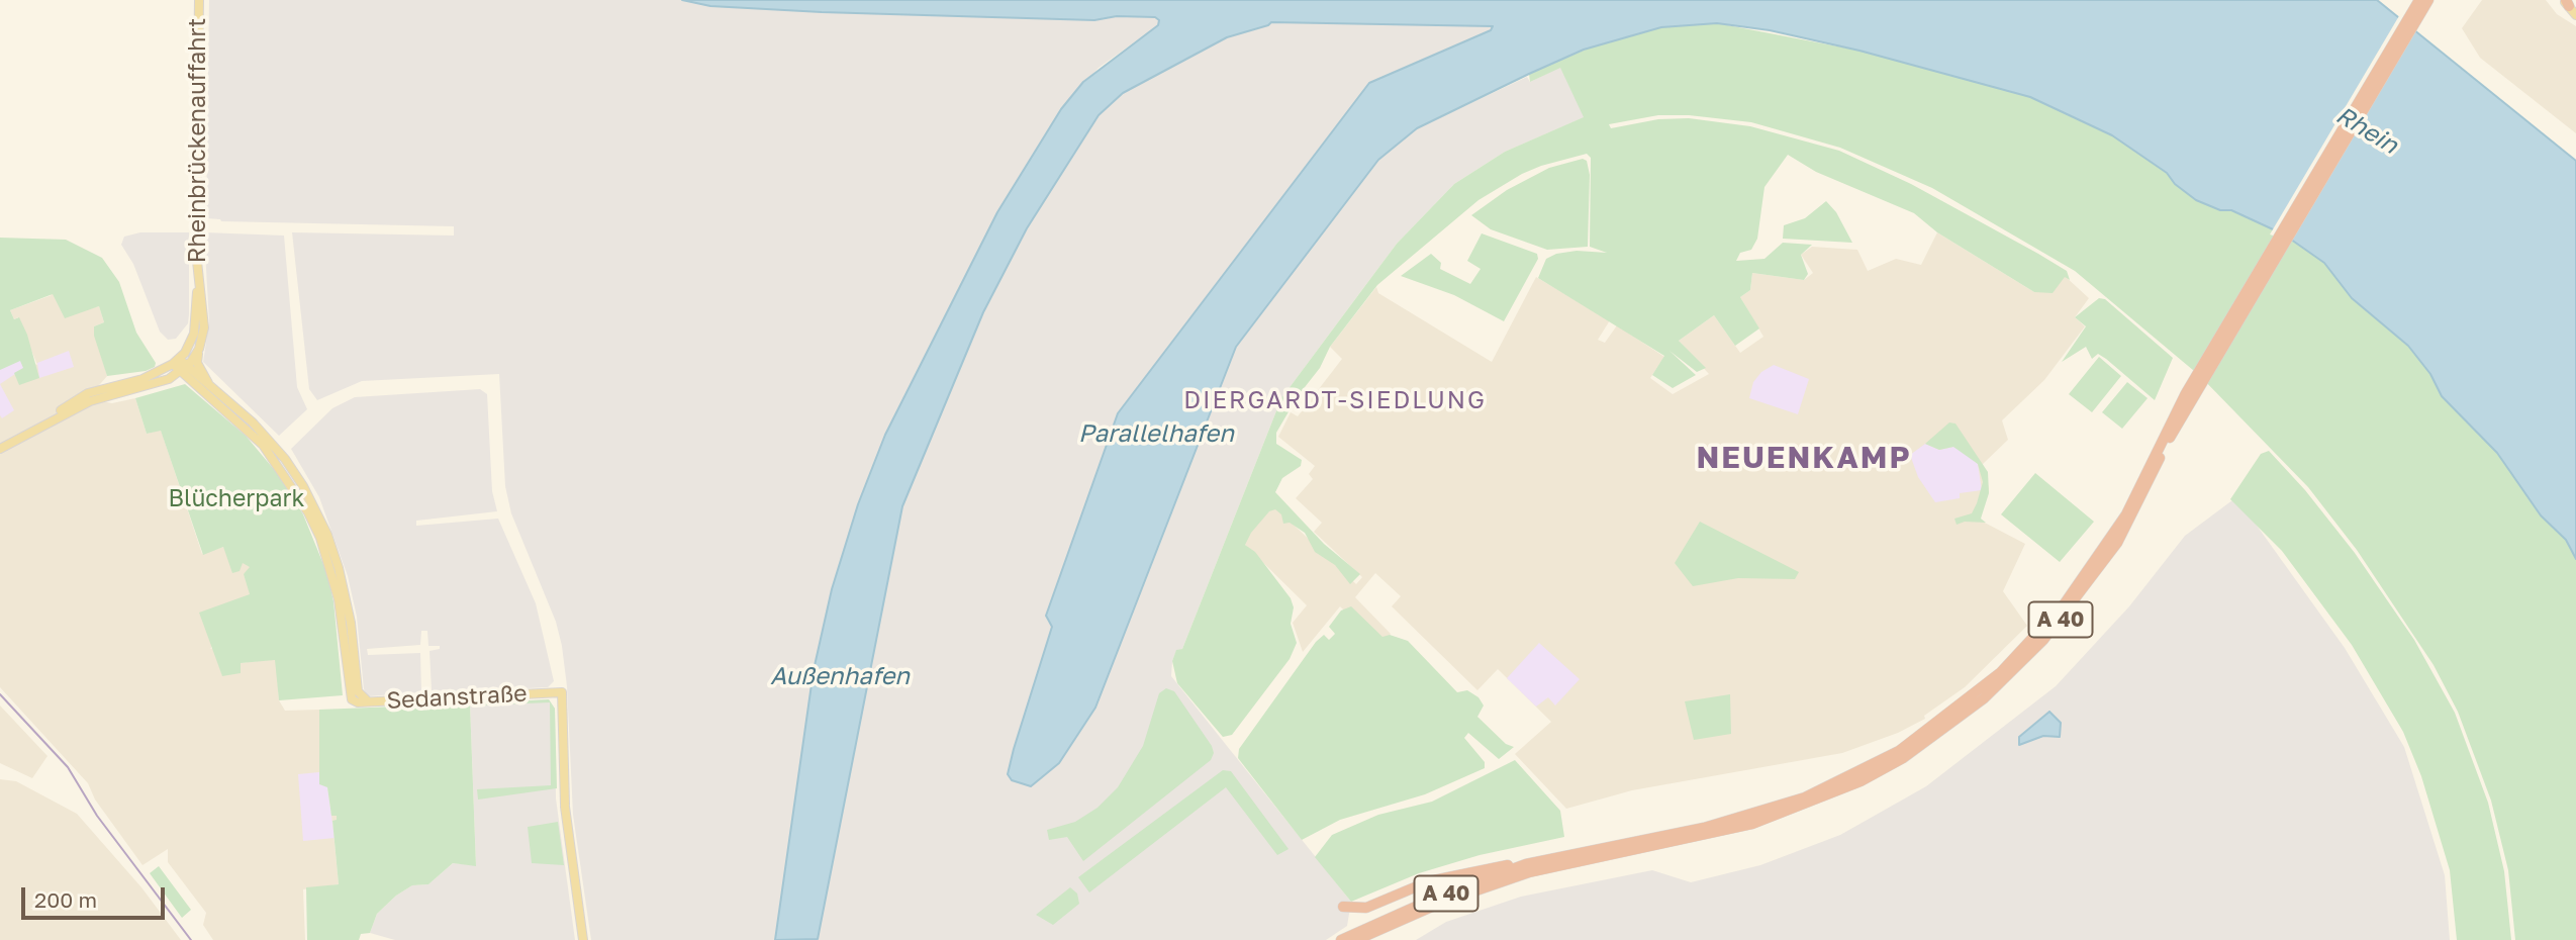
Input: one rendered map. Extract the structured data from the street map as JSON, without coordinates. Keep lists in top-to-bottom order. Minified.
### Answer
{"streets":{"highway":["A 40"],"main road":["Rheinbrückenauffahrt","Sedanstraße"]},"crossings":[["Rheinbrückenauffahrt","Sedanstraße"]],"districts":["DIERGARDT-SIEDLUNG","NEUENKAMP"],"water":["Rhein","Parallelhafen","Außenhafen"],"parks":["Blücherpark"],"scale_bar":"200 m"}
